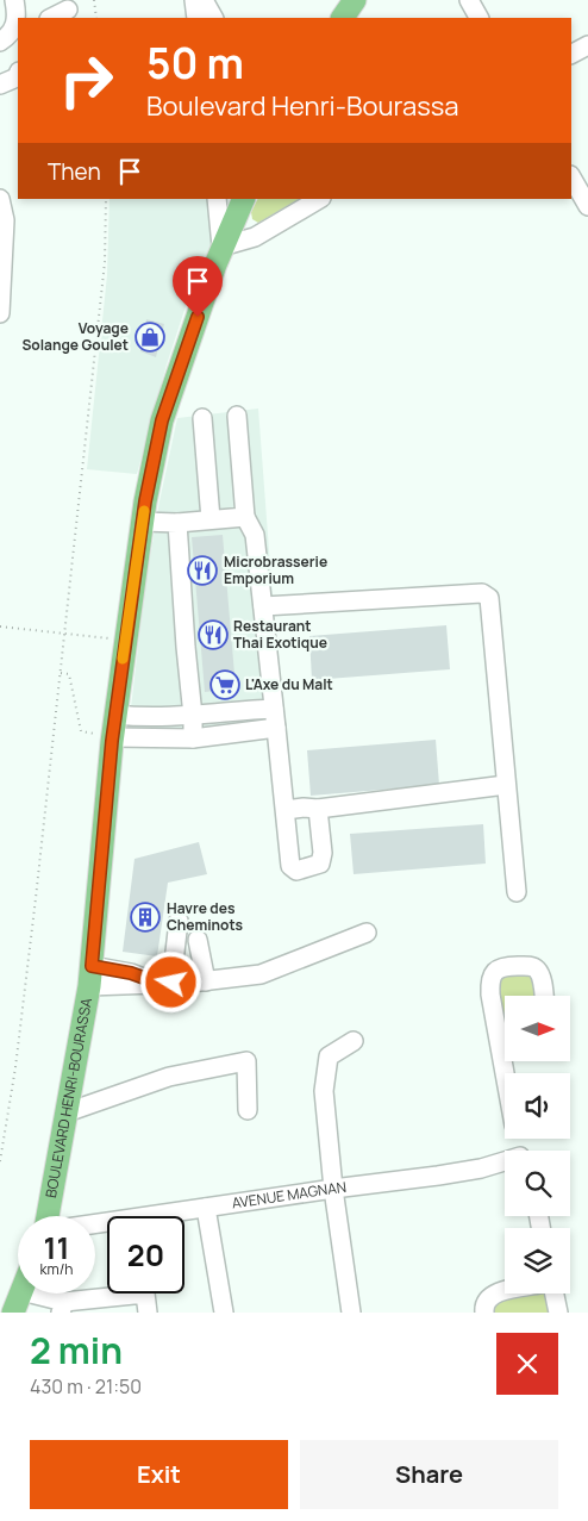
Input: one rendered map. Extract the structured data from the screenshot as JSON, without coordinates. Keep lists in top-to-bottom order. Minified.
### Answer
{"streets":{"main road":["BOULEVARD HENRI-BOURASSA"],"street":["AVENUE MAGNAN"]},"places":{"shop":["Voyage Solange Goulet"],"restaurant":["Microbrasserie Emporium","Restaurant Thai Exotique"],"supermarket":["L'Axe du Malt"],"building":["Havre des Cheminots"]},"north":"right","page":{"turn":["50 m","Boulevard Henri-Bourassa"],"then":"Then","speed":"11 km/h","limit":"20","heading":["2 min","430 m · 21:50"],"buttons":["Exit","Share"]}}
